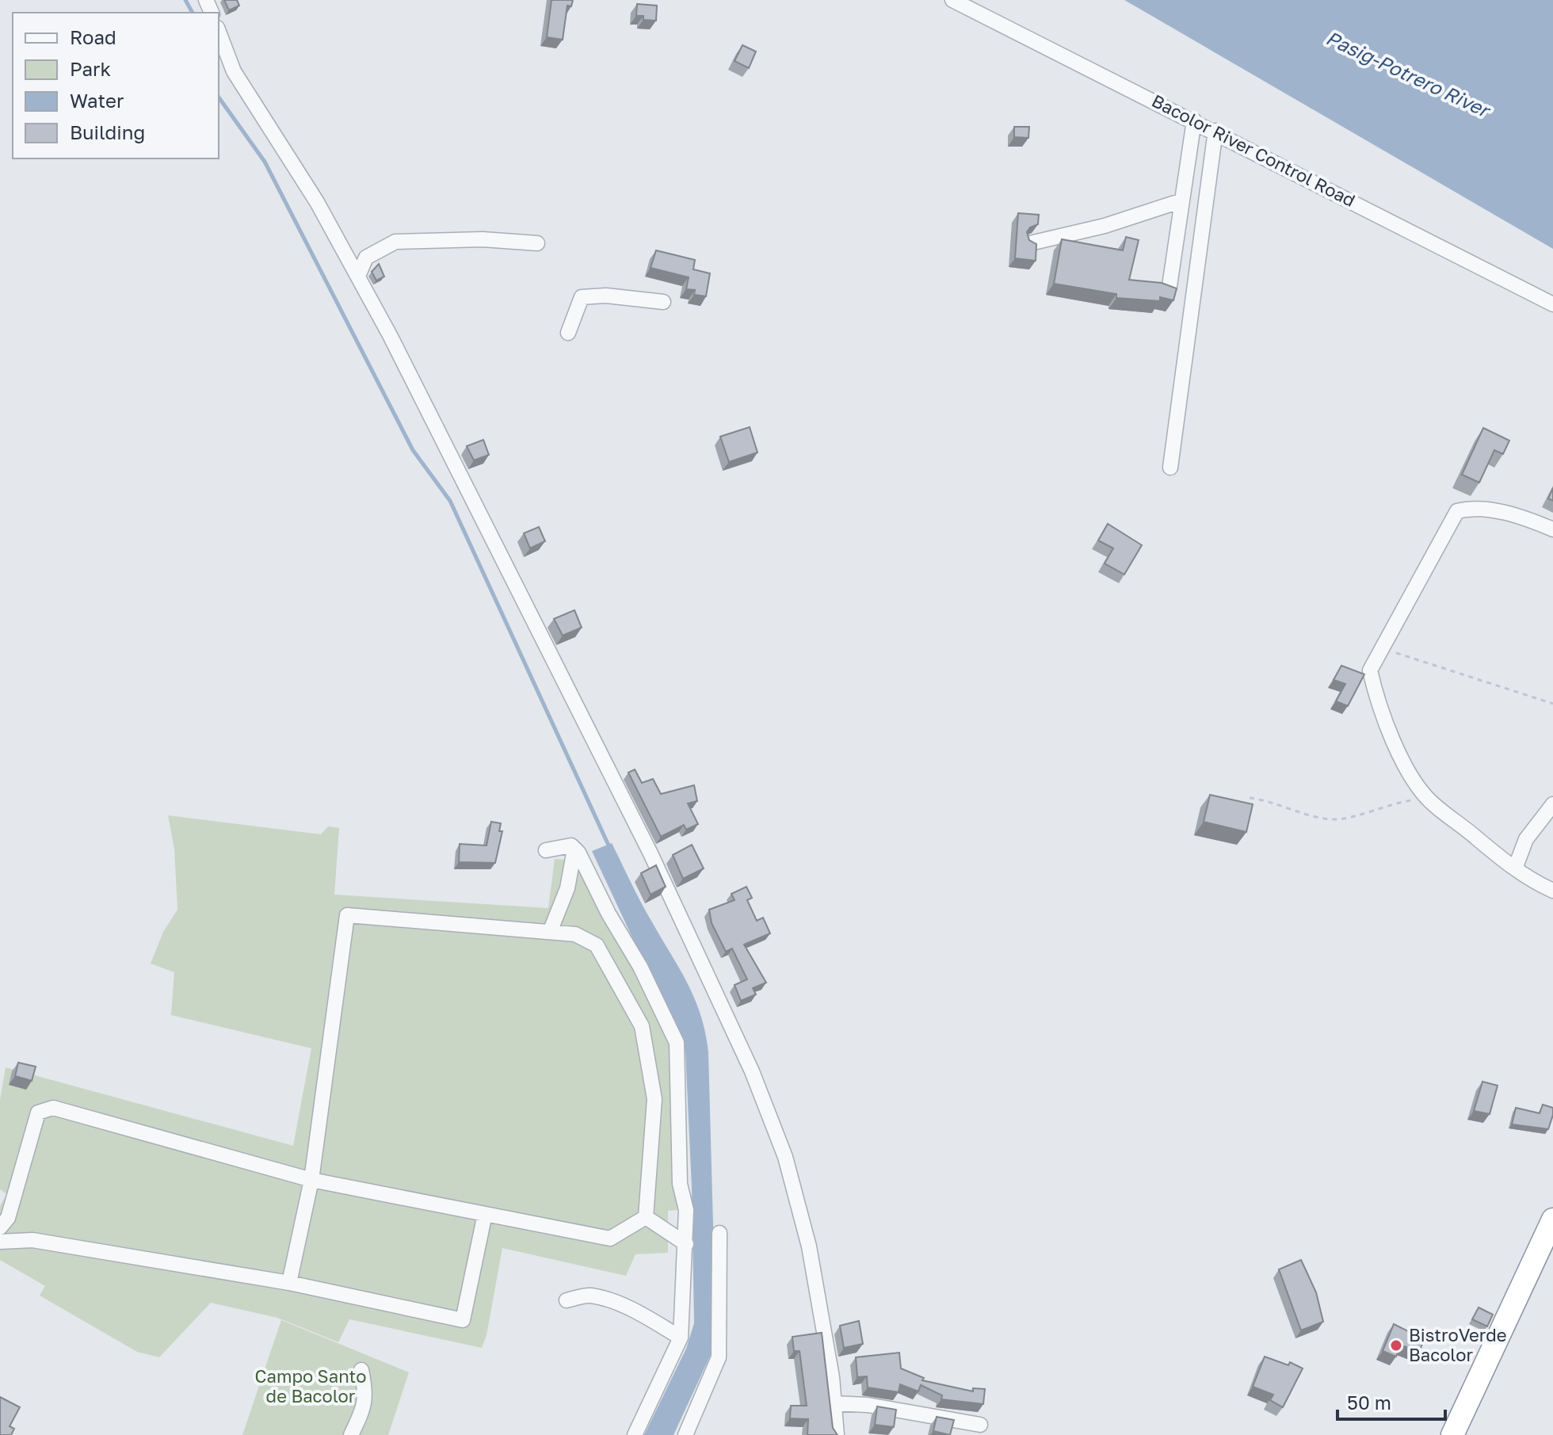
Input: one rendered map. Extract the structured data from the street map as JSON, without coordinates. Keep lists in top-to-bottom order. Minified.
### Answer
{"streets":{"street":["Bacolor River Control Road"]},"water":["Pasig-Potrero River"],"parks":["Campo Santo de Bacolor"],"places":["BistroVerde Bacolor"],"legend":["Road","Park","Water","Building"],"scale_bar":"50 m"}
